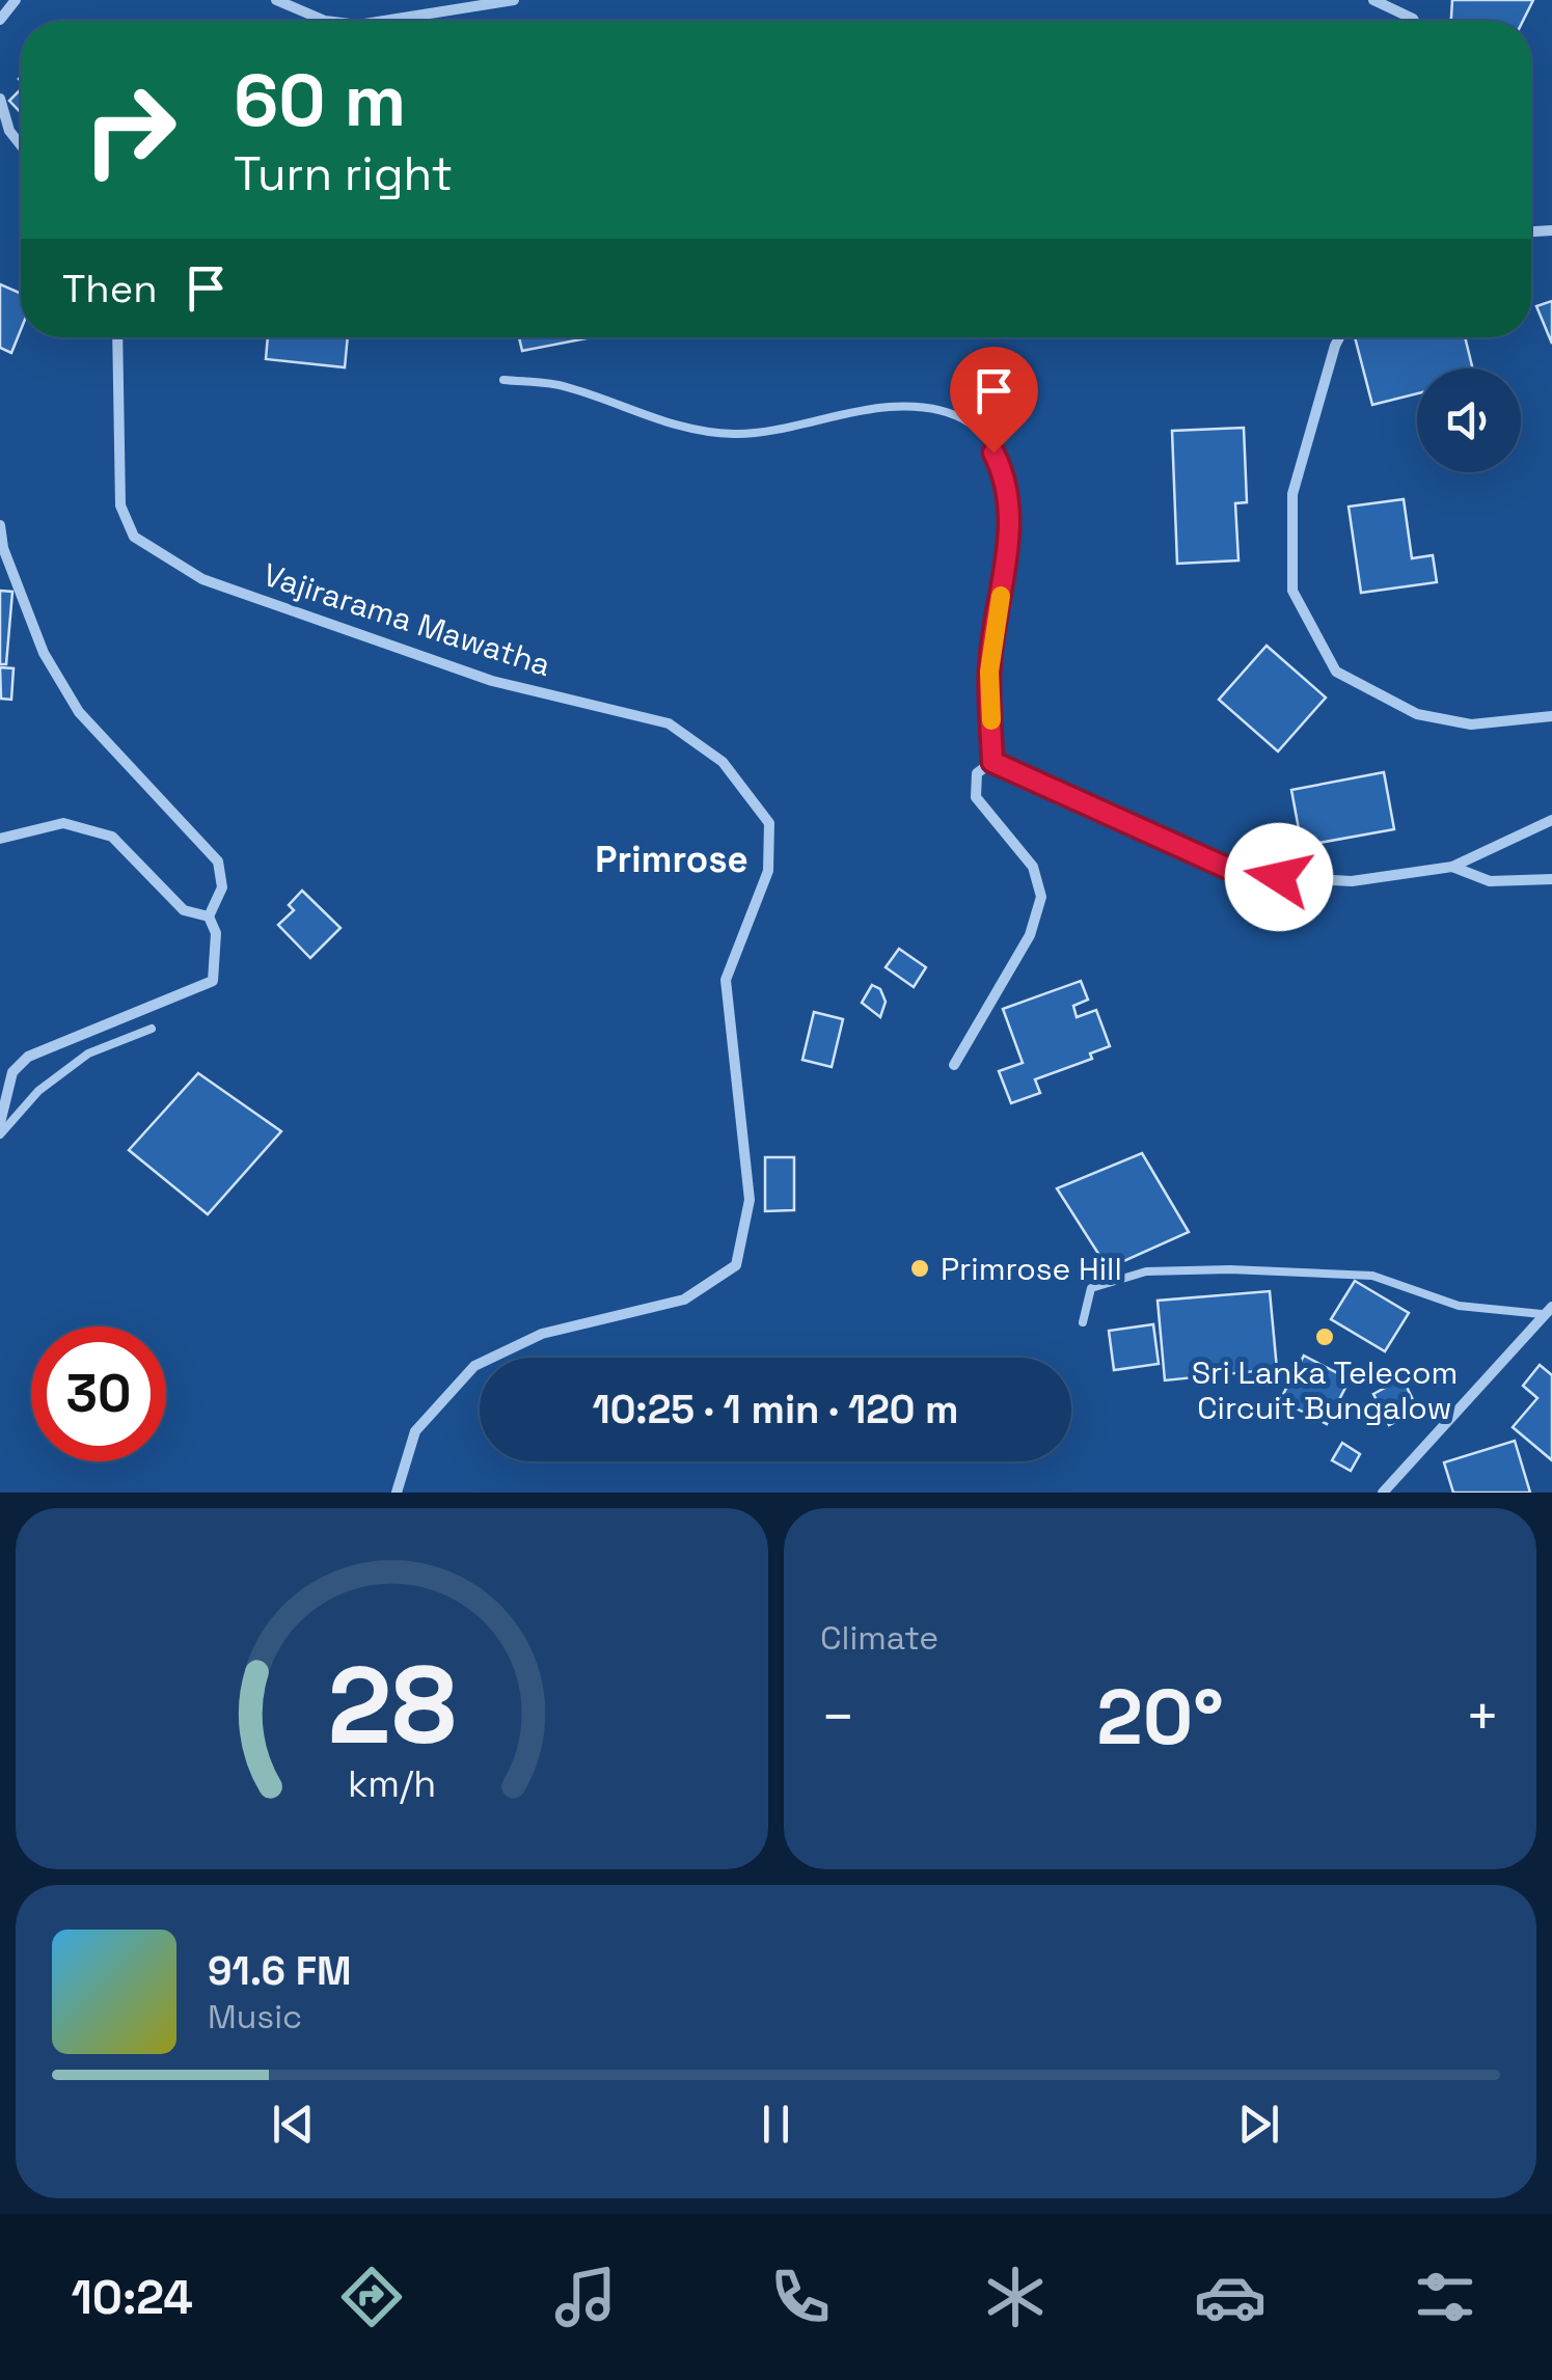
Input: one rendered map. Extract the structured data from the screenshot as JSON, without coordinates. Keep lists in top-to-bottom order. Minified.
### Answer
{"streets":{"street":["Vajirarama Mawatha"]},"districts":["Primrose"],"places":["Primrose Hill","Sri Lanka Telecom Circuit Bungalow"],"page":{"turn":["60 m","Turn right"],"then":"Then","limit":"30","trip":"10:25 · 1 min · 120 m","tile":"Climate","heat":["−","20°","+"],"song":["91.6 FM","Music"],"tabs":"10:24","gauge":["28","km/h"]}}
